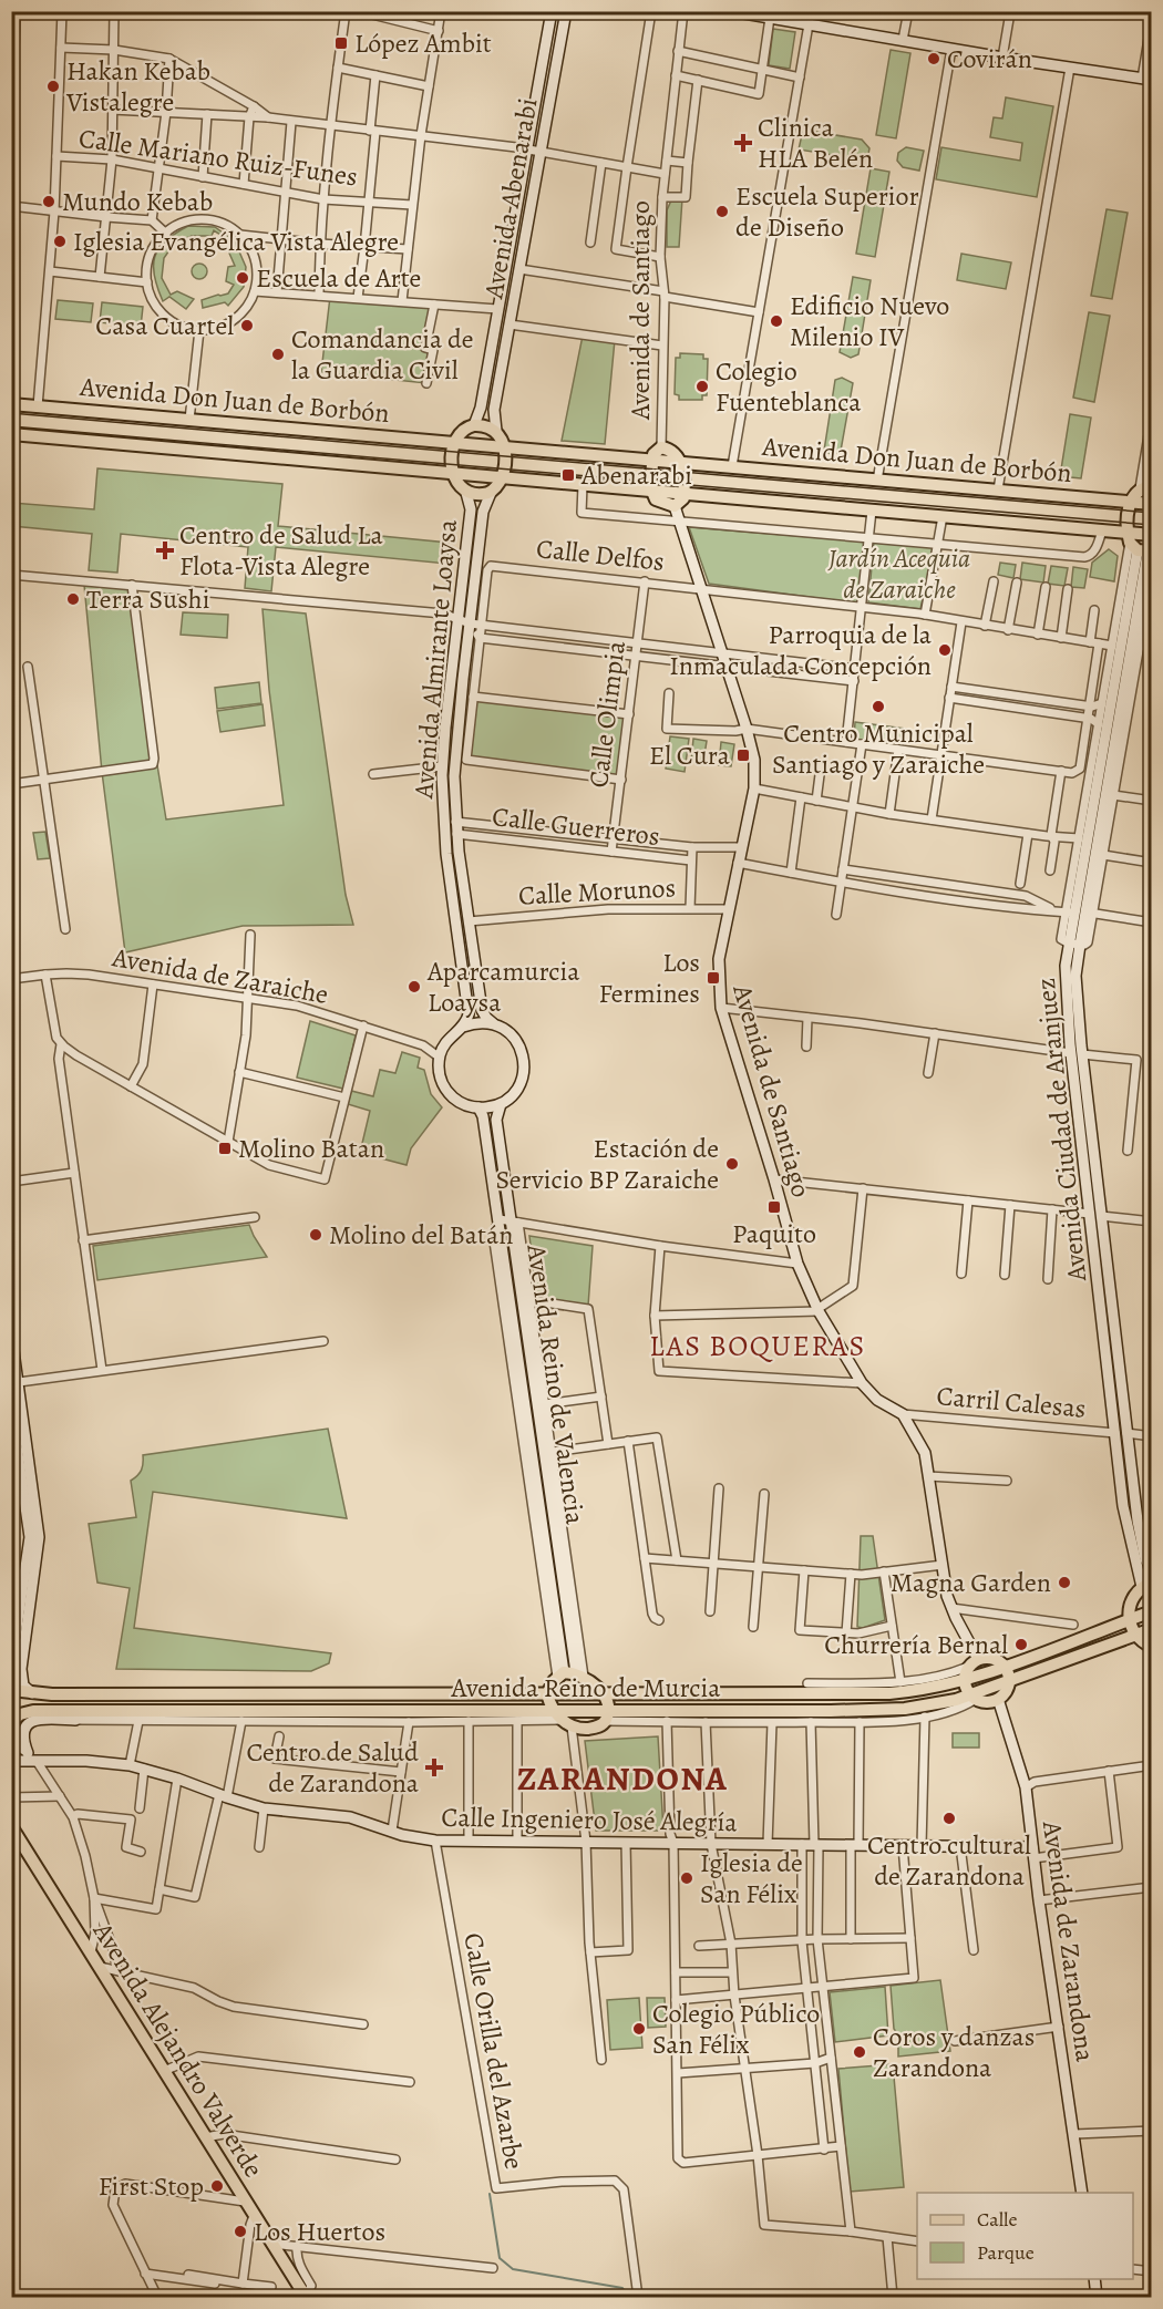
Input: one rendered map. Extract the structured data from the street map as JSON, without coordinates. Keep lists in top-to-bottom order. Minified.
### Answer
{"streets":{"main road":["Avenida Abenarabi","Avenida de Santiago","Avenida Don Juan de Borbón","Avenida Almirante Loaysa","Avenida Ciudad de Aranjuez","Avenida Reino de Valencia","Avenida Reino de Murcia","Calle Ingeniero José Alegría","Avenida de Zarandona","Avenida Alejandro Valverde"],"street":["Calle Mariano Ruiz-Funes","Calle Delfos","Calle Olimpia","Calle Guerreros","Calle Morunos","Avenida de Zaraiche","Carril Calesas","Calle Orilla del Azarbe"]},"crossings":[["Avenida de Santiago","Avenida Don Juan de Borbón"],["Avenida de Santiago","Calle Delfos"],["Avenida de Santiago","Calle Guerreros"],["Avenida de Santiago","Calle Morunos"],["Avenida Don Juan de Borbón","Avenida Ciudad de Aranjuez"],["Calle Delfos","Avenida Almirante Loaysa"],["Calle Delfos","Calle Olimpia"],["Avenida Almirante Loaysa","Calle Guerreros"],["Avenida Almirante Loaysa","Calle Morunos"],["Avenida Almirante Loaysa","Avenida de Zaraiche"],["Avenida Almirante Loaysa","Avenida Reino de Valencia"],["Calle Olimpia","Calle Guerreros"],["Avenida de Zaraiche","Avenida Reino de Valencia"],["Avenida Ciudad de Aranjuez","Carril Calesas"],["Calle Ingeniero José Alegría","Avenida de Zarandona"],["Calle Ingeniero José Alegría","Calle Orilla del Azarbe"]],"districts":["LAS BOQUERAS","ZARANDONA"],"parks":["Jardín Acequia de Zaraiche"],"places":{"transit":["López Ambit","Abenarabi","El Cura","Los Fermines","Molino Batan","Paquito"],"other":["Covirán","Hakan Kebab Vistalegre","Mundo Kebab","Escuela Superior de Diseño","Iglesia Evangélica Vista Alegre","Escuela de Arte","Edificio Nuevo Milenio IV","Casa Cuartel","Comandancia de la Guardia Civil","Colegio Fuenteblanca","Terra Sushi","Parroquia de la Inmaculada Concepción","Centro Municipal Santiago y Zaraiche","Aparcamurcia Loaysa","Estación de Servicio BP Zaraiche","Molino del Batán","Magna Garden","Churrería Bernal","Centro cultural de Zarandona","Iglesia de San Félix","Colegio Público San Félix","Coros y danzas Zarandona","First Stop","Los Huertos"],"health":["Clinica HLA Belén","Centro de Salud La Flota-Vista Alegre","Centro de Salud de Zarandona"]},"legend":["Calle","Parque"]}
